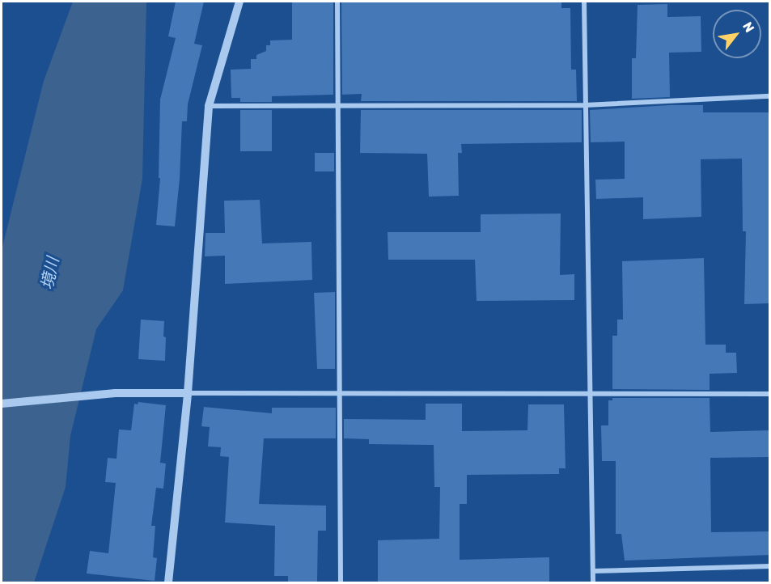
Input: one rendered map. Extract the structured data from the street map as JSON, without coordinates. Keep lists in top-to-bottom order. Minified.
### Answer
{"water":["境川"],"north":"top right"}
